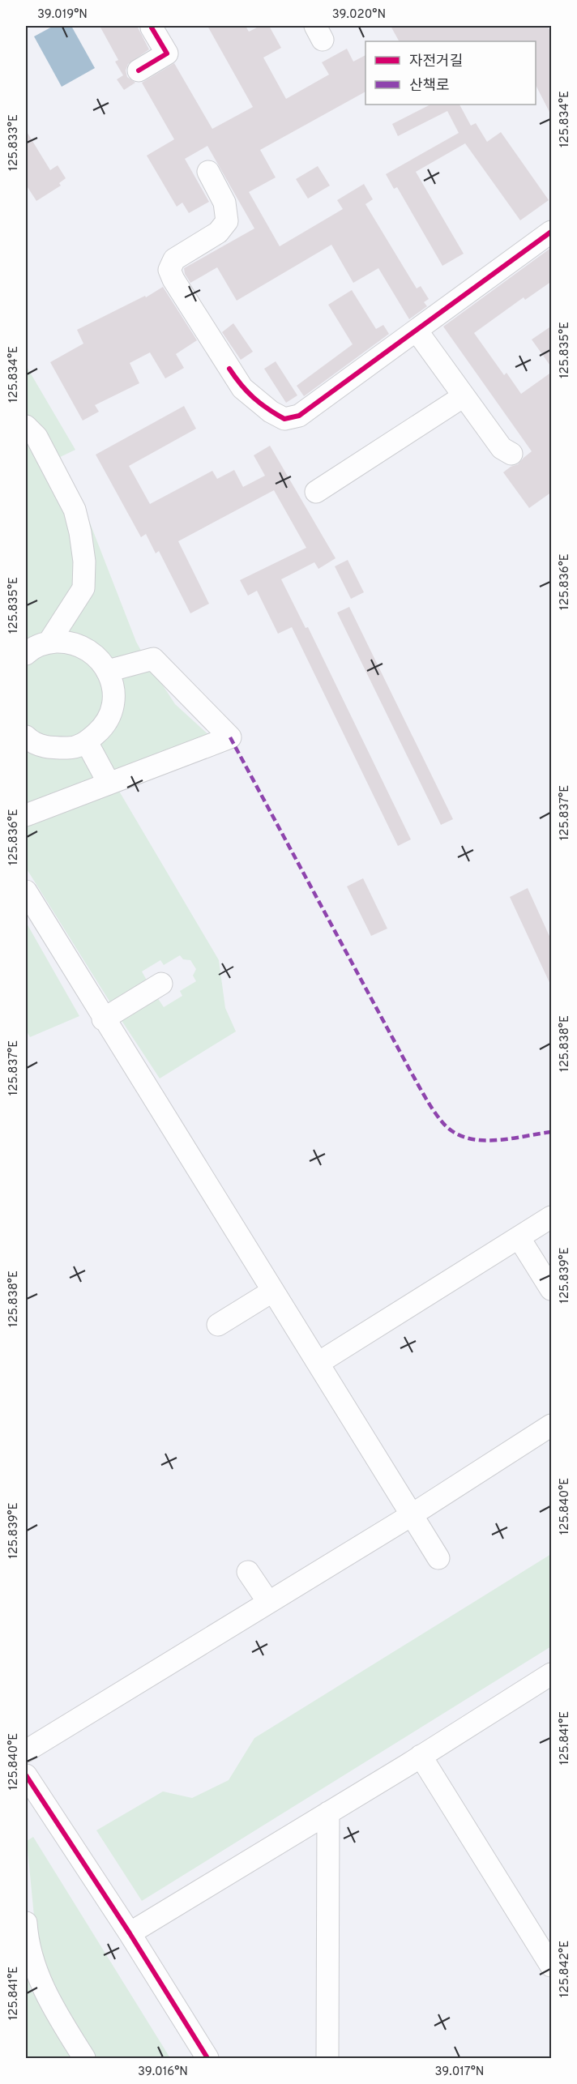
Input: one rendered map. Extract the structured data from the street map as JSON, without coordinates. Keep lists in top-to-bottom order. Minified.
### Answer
{"legend":["자전거길","산책로"],"coordinates":["39.019°N","39.020°N","125.834°E","125.833°E","125.835°E","125.836°E","125.837°E","125.838°E","125.839°E","125.840°E","125.841°E","125.842°E","39.016°N","39.017°N"]}
